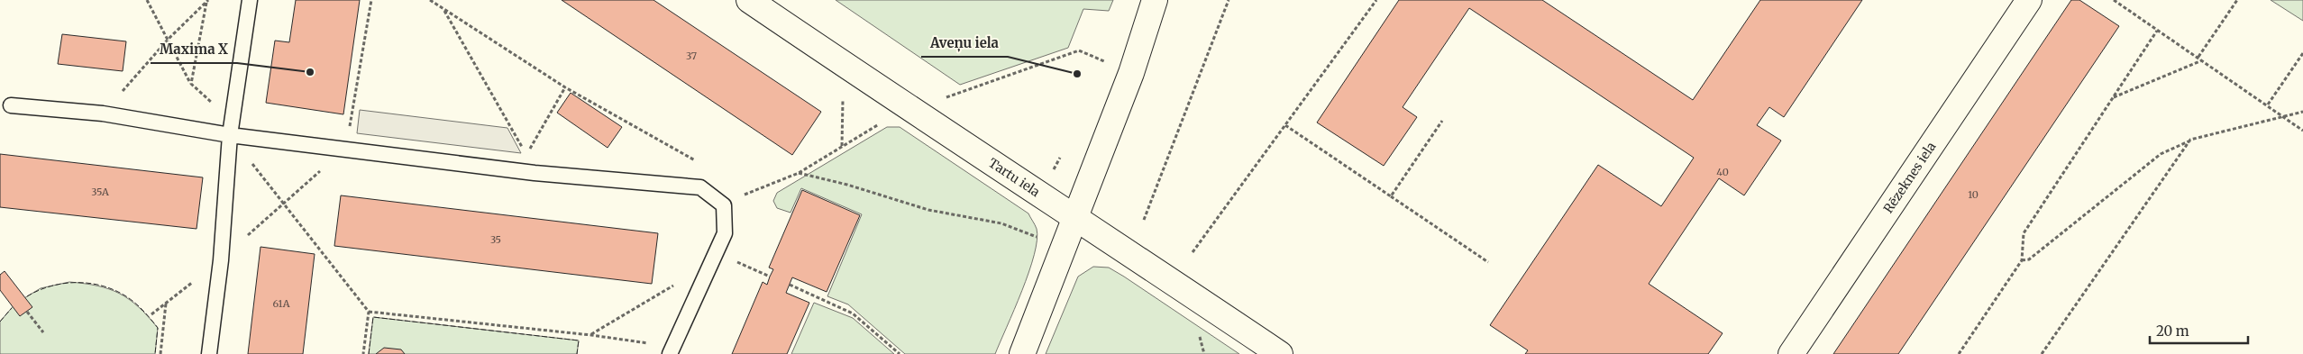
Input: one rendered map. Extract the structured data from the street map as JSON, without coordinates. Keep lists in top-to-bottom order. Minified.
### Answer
{"streets":{"street":["Tartu iela","Rēzeknes iela"]},"places":["Maxima X","Aveņu iela"],"house_numbers":["37","40","35A","10","35","61A"],"scale_bar":"20 m"}
